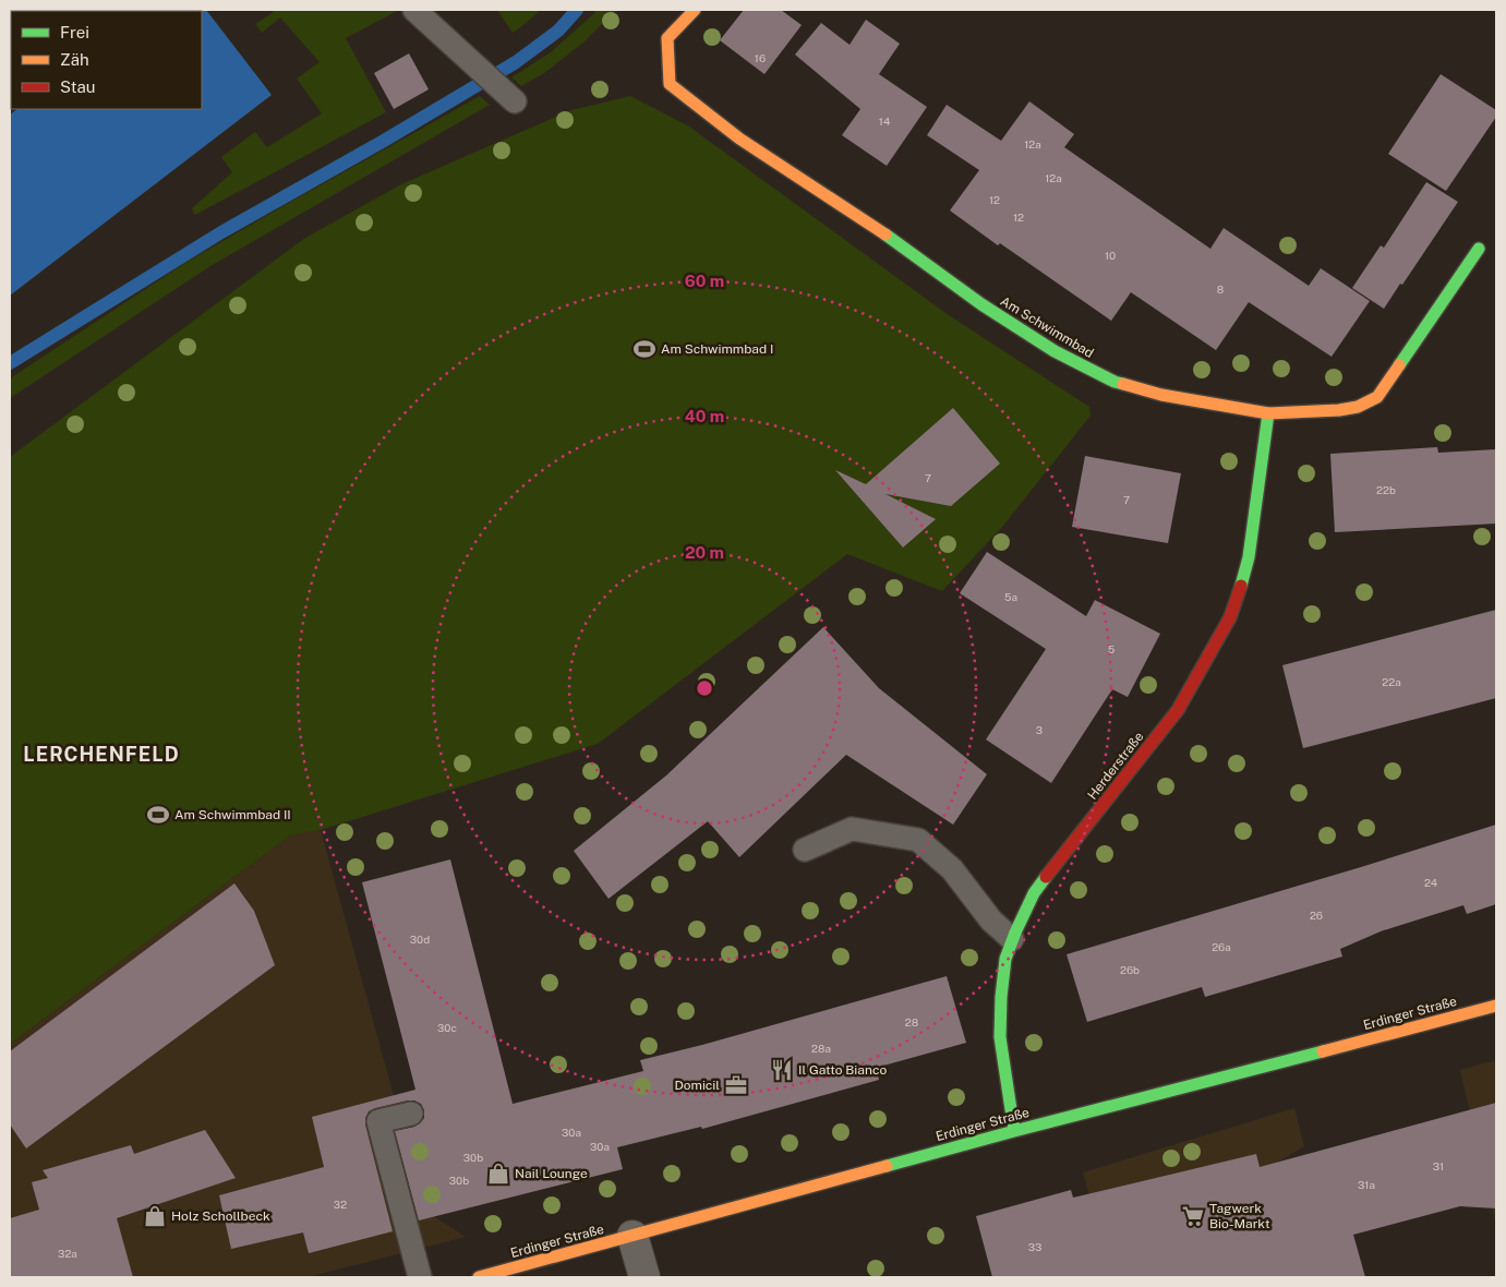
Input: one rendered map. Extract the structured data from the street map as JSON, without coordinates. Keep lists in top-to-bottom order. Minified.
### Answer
{"streets":{"street":["Am Schwimmbad","Herderstraße","Erdinger Straße"]},"crossings":[["Am Schwimmbad","Herderstraße"],["Herderstraße","Erdinger Straße"]],"districts":["LERCHENFELD"],"places":{"sports":["Am Schwimmbad I","Am Schwimmbad II"],"restaurant":["Il Gatto Bianco"],"office":["Domicil"],"shop":["Nail Lounge","Holz Schollbeck"],"supermarket":["Tagwerk Bio-Markt"]},"house_numbers":["16","14","12a","12a","12","12","10","8","7","22b","7","5a","5","22a","3","24","26","30d","26a","26b","28","30c","28a","30a","30a","30b","31","30b","31a","32","33","32a"],"legend":["Frei","Zäh","Stau"],"rings":["60 m","40 m","20 m"]}
